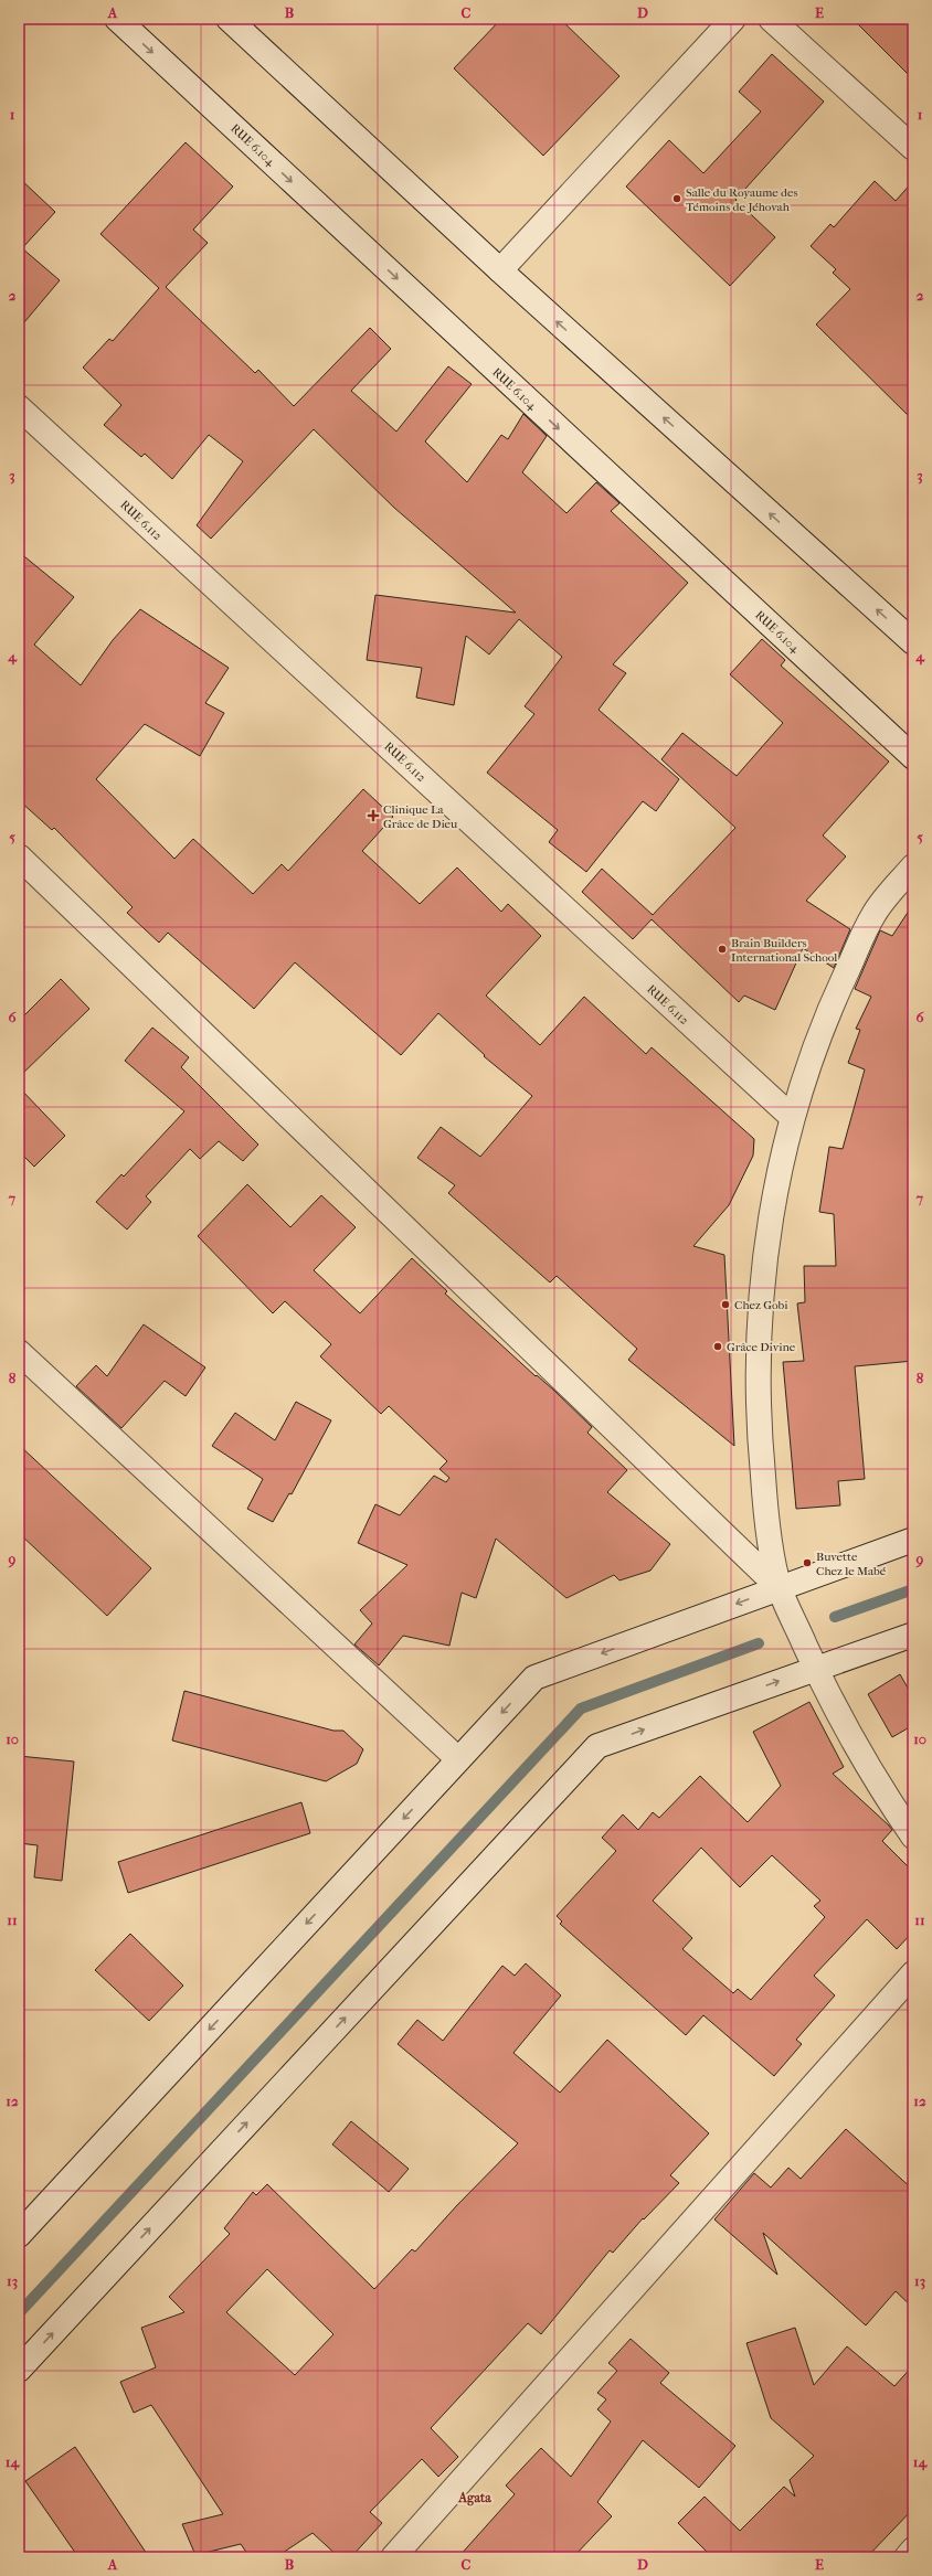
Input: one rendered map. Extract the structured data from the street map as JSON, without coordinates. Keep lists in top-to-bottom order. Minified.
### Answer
{"streets":{"street":["RUE 6.104","RUE 6.112"]},"districts":["Agata"],"places":{"other":["Salle du Royaume des Témoins de Jéhovah","Brain Builders International School","Chez Gobi","Grâce Divine","Buvette Chez le Mabé"],"health":["Clinique La Grâce de Dieu"]},"grid":{"columns":["A","B","C","D","E"],"rows":["1","2","3","4","5","6","7","8","9","10","11","12","13","14"]}}
